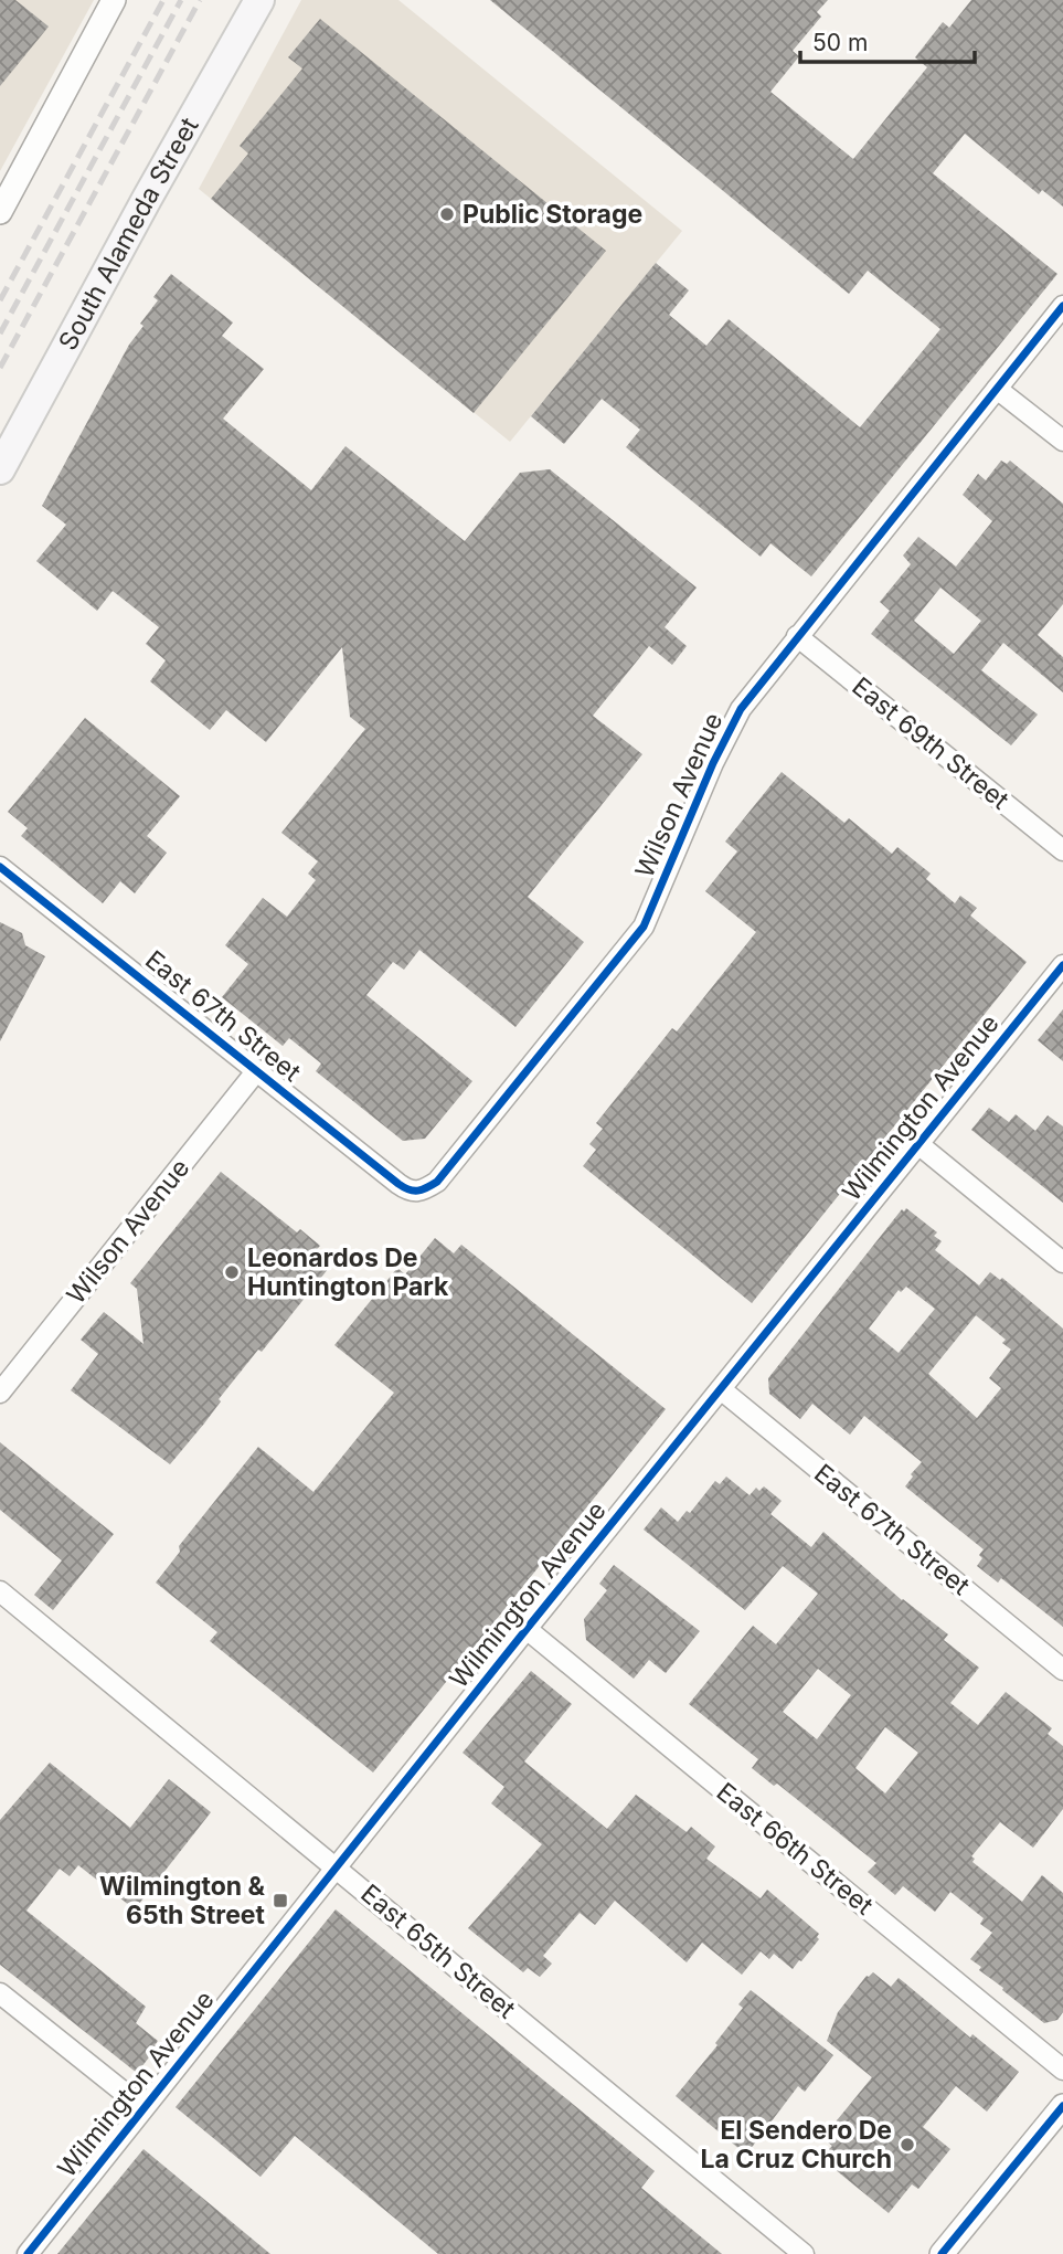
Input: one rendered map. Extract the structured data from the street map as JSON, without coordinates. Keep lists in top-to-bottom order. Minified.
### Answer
{"streets":{"main road":["South Alameda Street"],"street":["East 69th Street","Wilson Avenue","East 67th Street","Wilmington Avenue","East 66th Street","East 65th Street"]},"crossings":[["East 69th Street","Wilson Avenue"],["Wilson Avenue","East 67th Street"],["East 67th Street","Wilmington Avenue"],["Wilmington Avenue","East 66th Street"],["Wilmington Avenue","East 65th Street"]],"places":{"other":["Public Storage","Leonardos De Huntington Park","El Sendero De La Cruz Church"],"transit":["Wilmington & 65th Street"]},"scale_bar":"50 m"}
